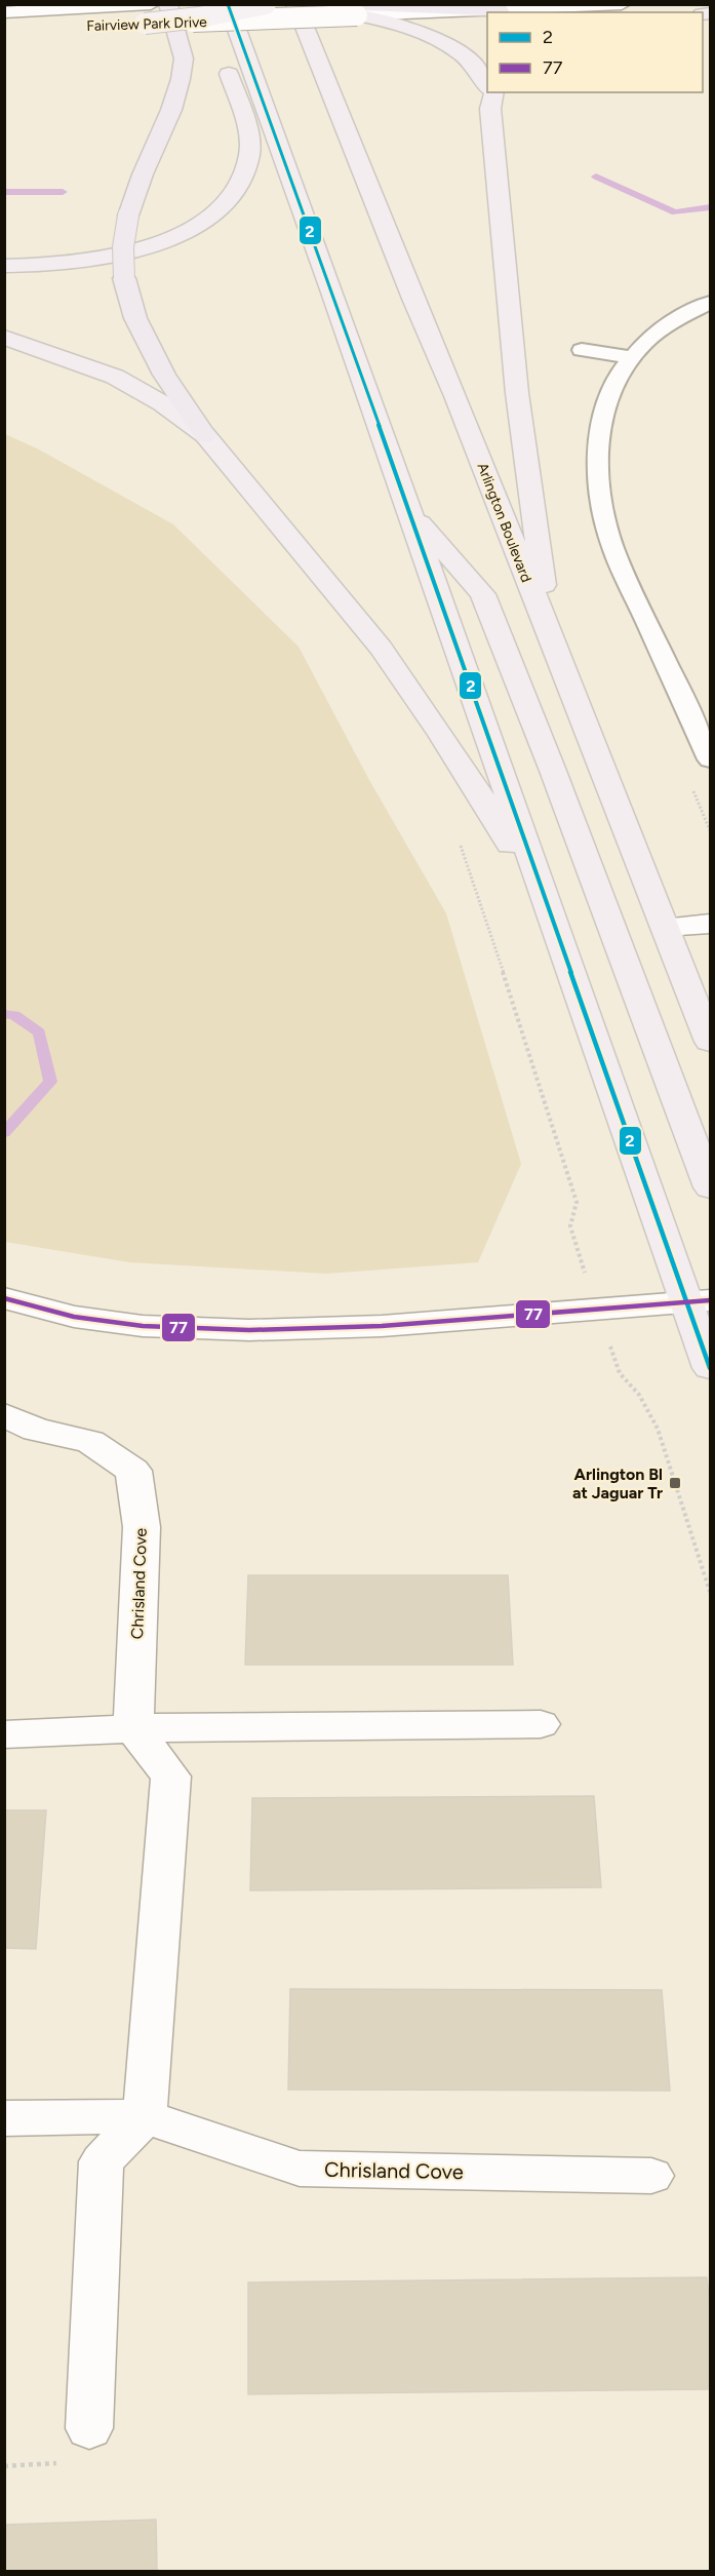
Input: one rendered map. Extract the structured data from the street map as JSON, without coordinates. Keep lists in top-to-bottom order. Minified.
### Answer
{"streets":{"highway":["Arlington Boulevard"],"street":["Fairview Park Drive","Chrisland Cove"]},"places":{"transit":["Arlington Bl at Jaguar Tr"]},"lines":["transit line 2","transit line 77"],"legend":["2","77"]}
